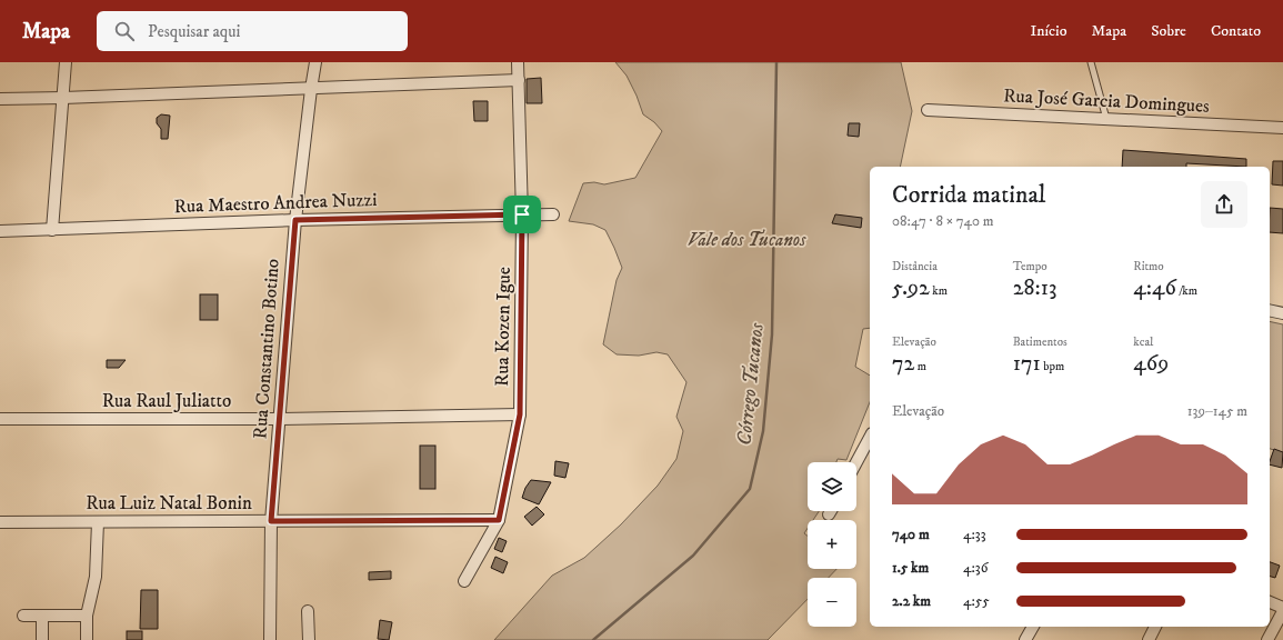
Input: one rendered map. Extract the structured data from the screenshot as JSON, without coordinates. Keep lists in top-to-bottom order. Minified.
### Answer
{"streets":{"street":["Rua José Garcia Domingues","Rua Maestro Andrea Nuzzi","Rua Kozen Igue","Rua Constantino Botino","Rua Raul Juliatto","Rua Luiz Natal Bonin"]},"crossings":[["Rua Maestro Andrea Nuzzi","Rua Kozen Igue"],["Rua Maestro Andrea Nuzzi","Rua Constantino Botino"],["Rua Kozen Igue","Rua Raul Juliatto"],["Rua Kozen Igue","Rua Luiz Natal Bonin"],["Rua Constantino Botino","Rua Raul Juliatto"],["Rua Constantino Botino","Rua Luiz Natal Bonin"]],"water":["Córrego Tucanos"],"parks":["Vale dos Tucanos"],"page":{"header":"Mapa","search":"Pesquisar aqui","nav":["Início","Mapa","Sobre","Contato"],"heading":["Corrida matinal","08:47 · 8 × 740 m"],"stats":[["Distância","5.92 km"],["Tempo","28:13"],["Ritmo","4:46 /km"],["Elevação","72 m"],["Batimentos","171 bpm"],["kcal","469"]],"chart":["Elevação","139–145 m"],"map_buttons":["+","−"],"list":[{"name":"740 m","note":"4:33"},{"name":"1.5 km","note":"4:36"},{"name":"2.2 km","note":"4:55"}]}}
